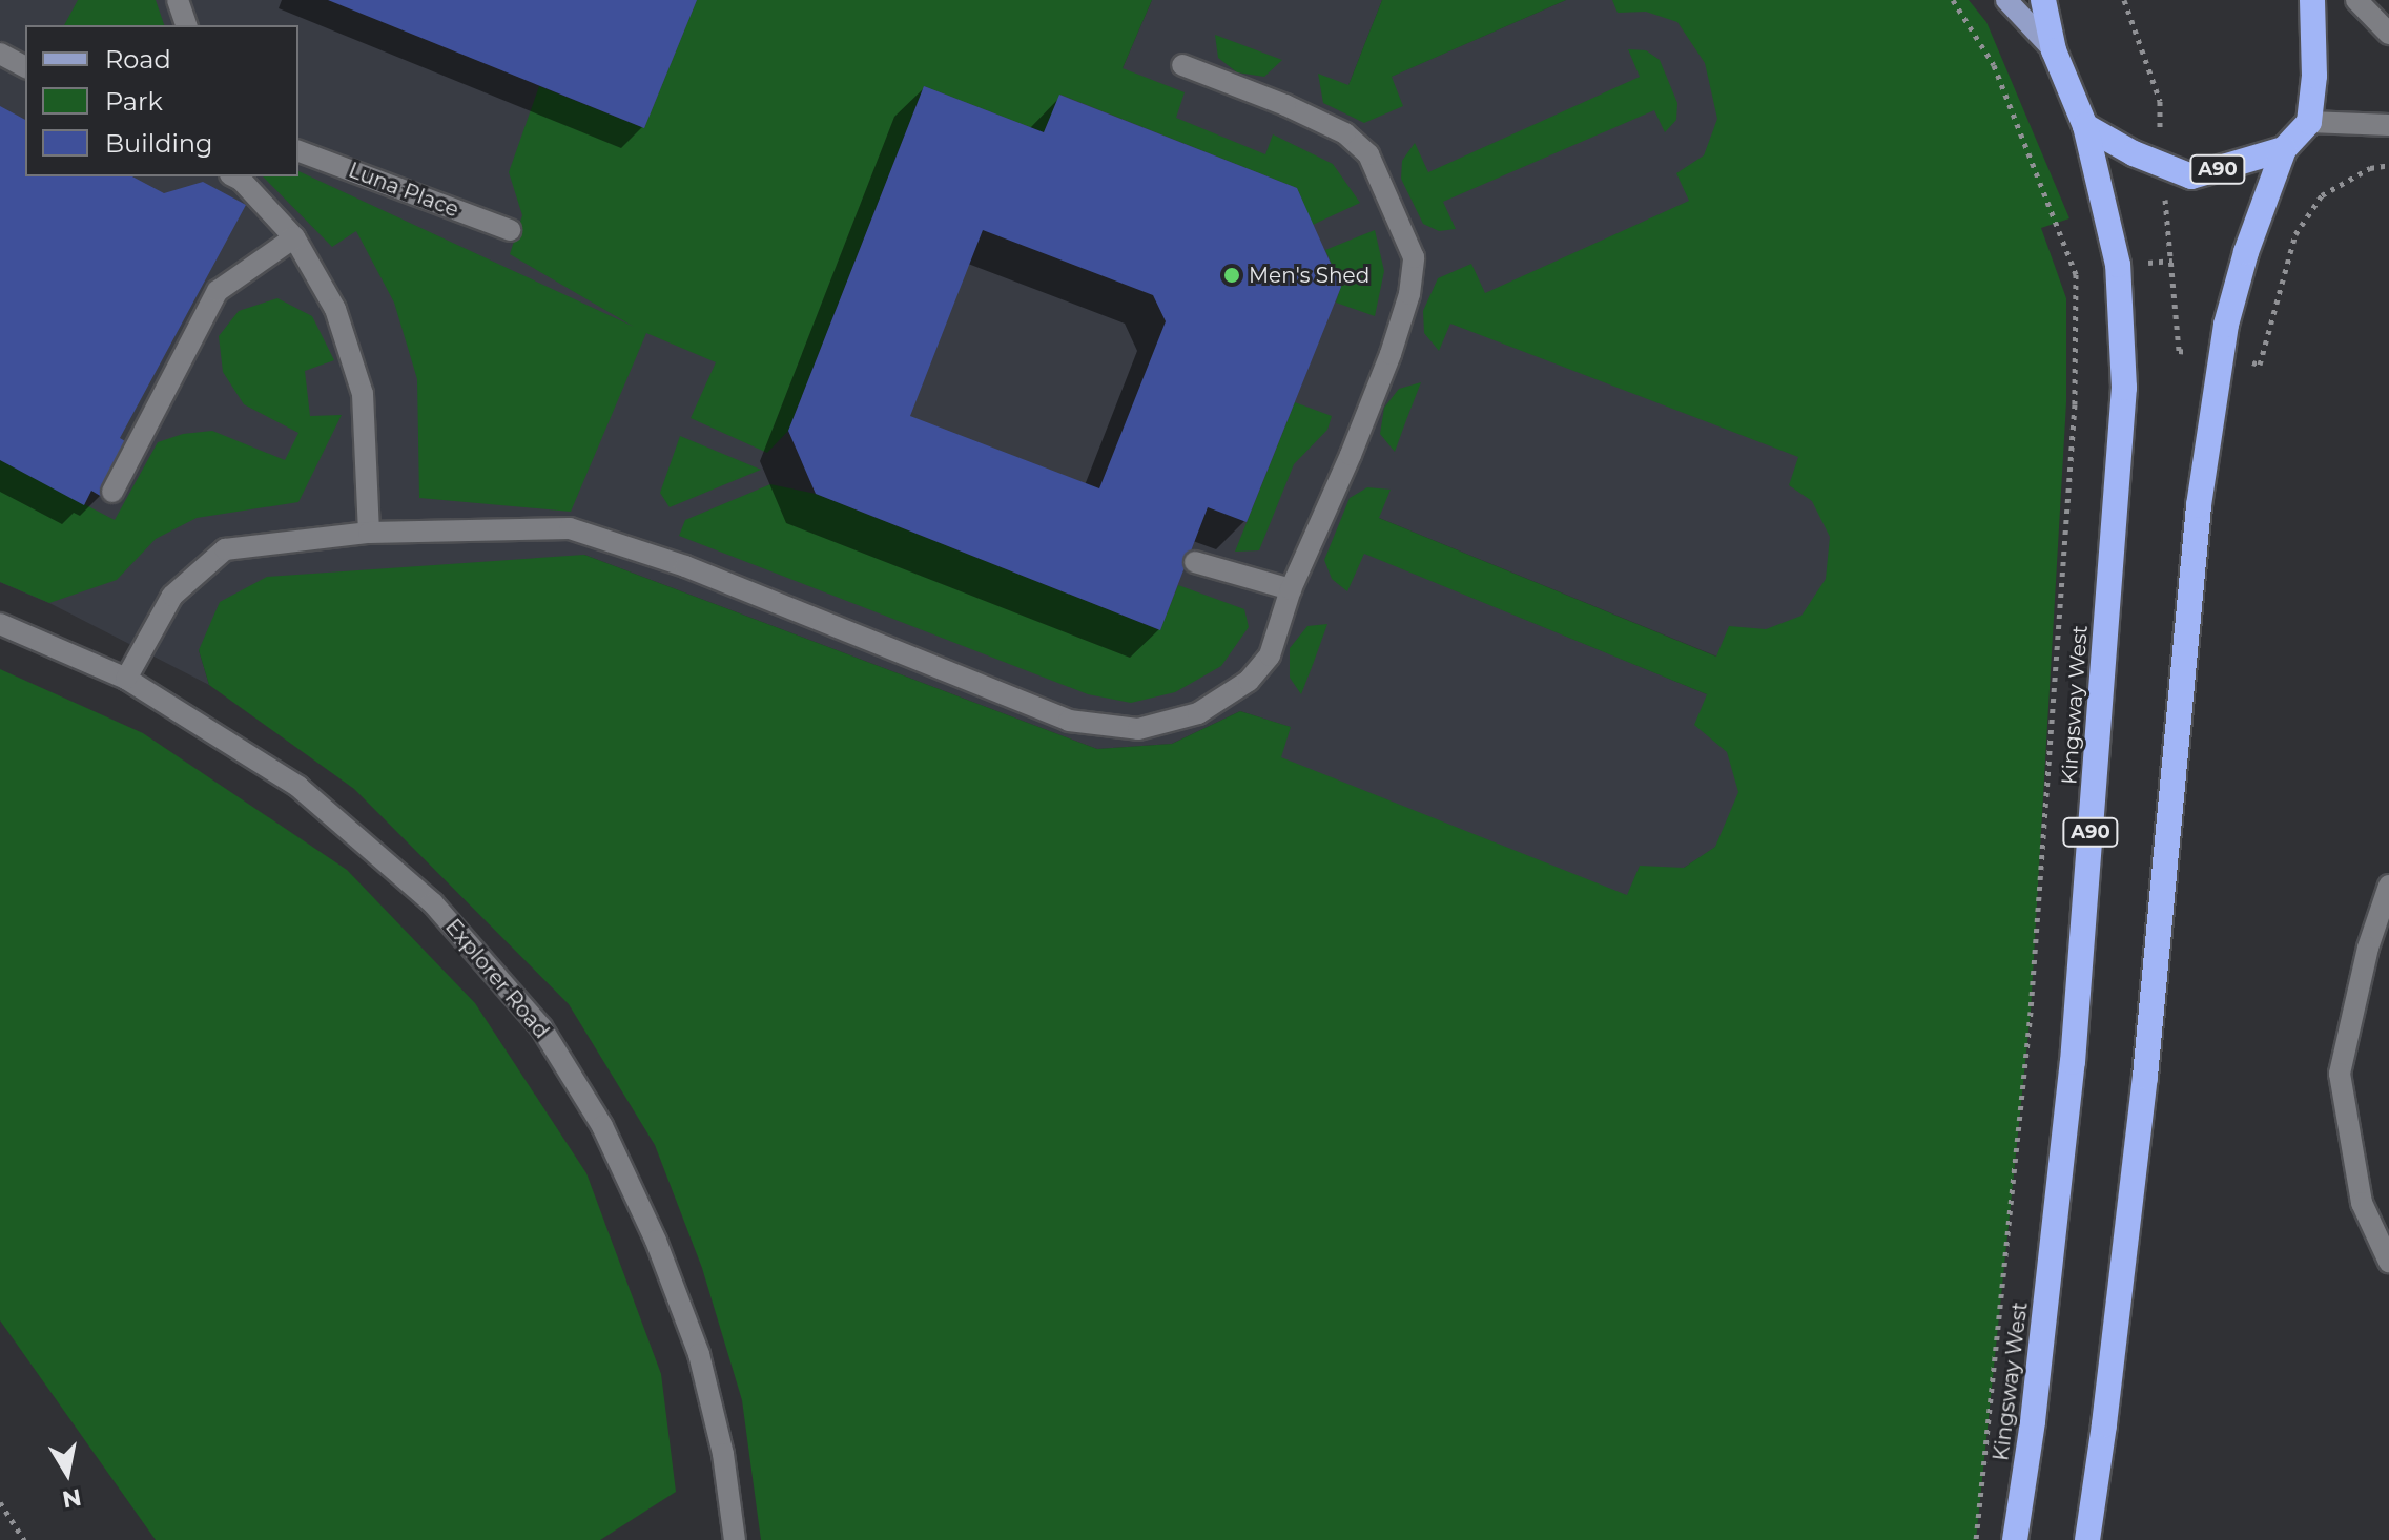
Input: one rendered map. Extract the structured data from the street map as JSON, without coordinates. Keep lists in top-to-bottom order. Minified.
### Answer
{"streets":{"highway":["A90","Kingsway West"],"street":["Luna Place","Explorer Road"]},"crossings":[["A90","Kingsway West"]],"places":["Men's Shed"],"legend":["Road","Park","Building"],"north":"bottom"}
